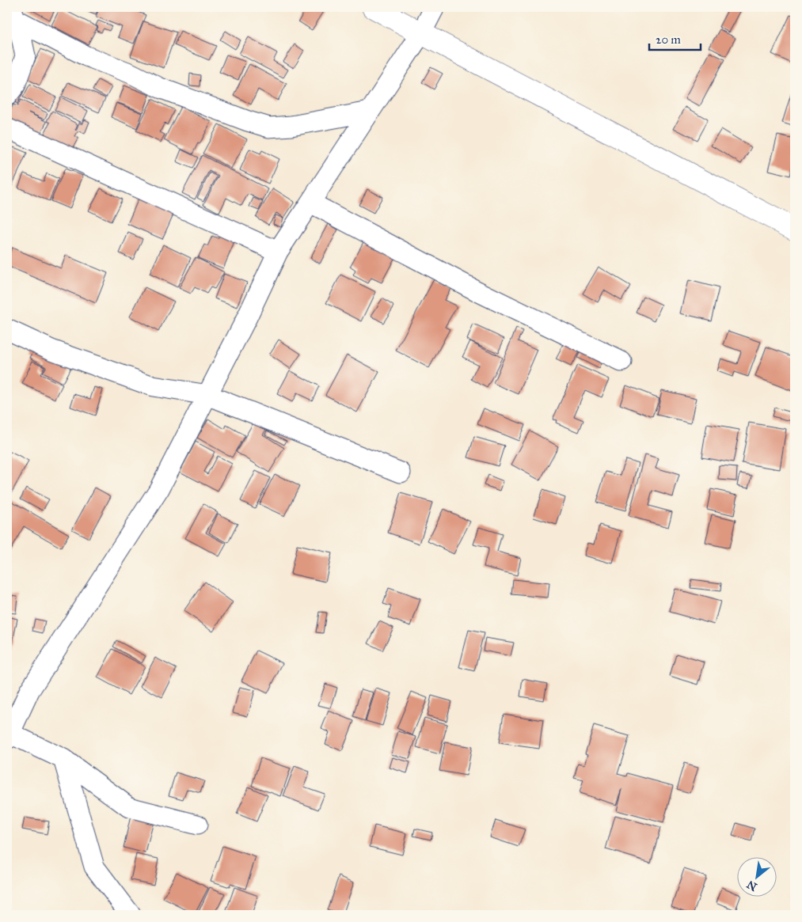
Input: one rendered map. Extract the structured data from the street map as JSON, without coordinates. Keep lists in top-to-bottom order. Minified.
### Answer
{"scale_bar":"20 m","north":"bottom left"}
